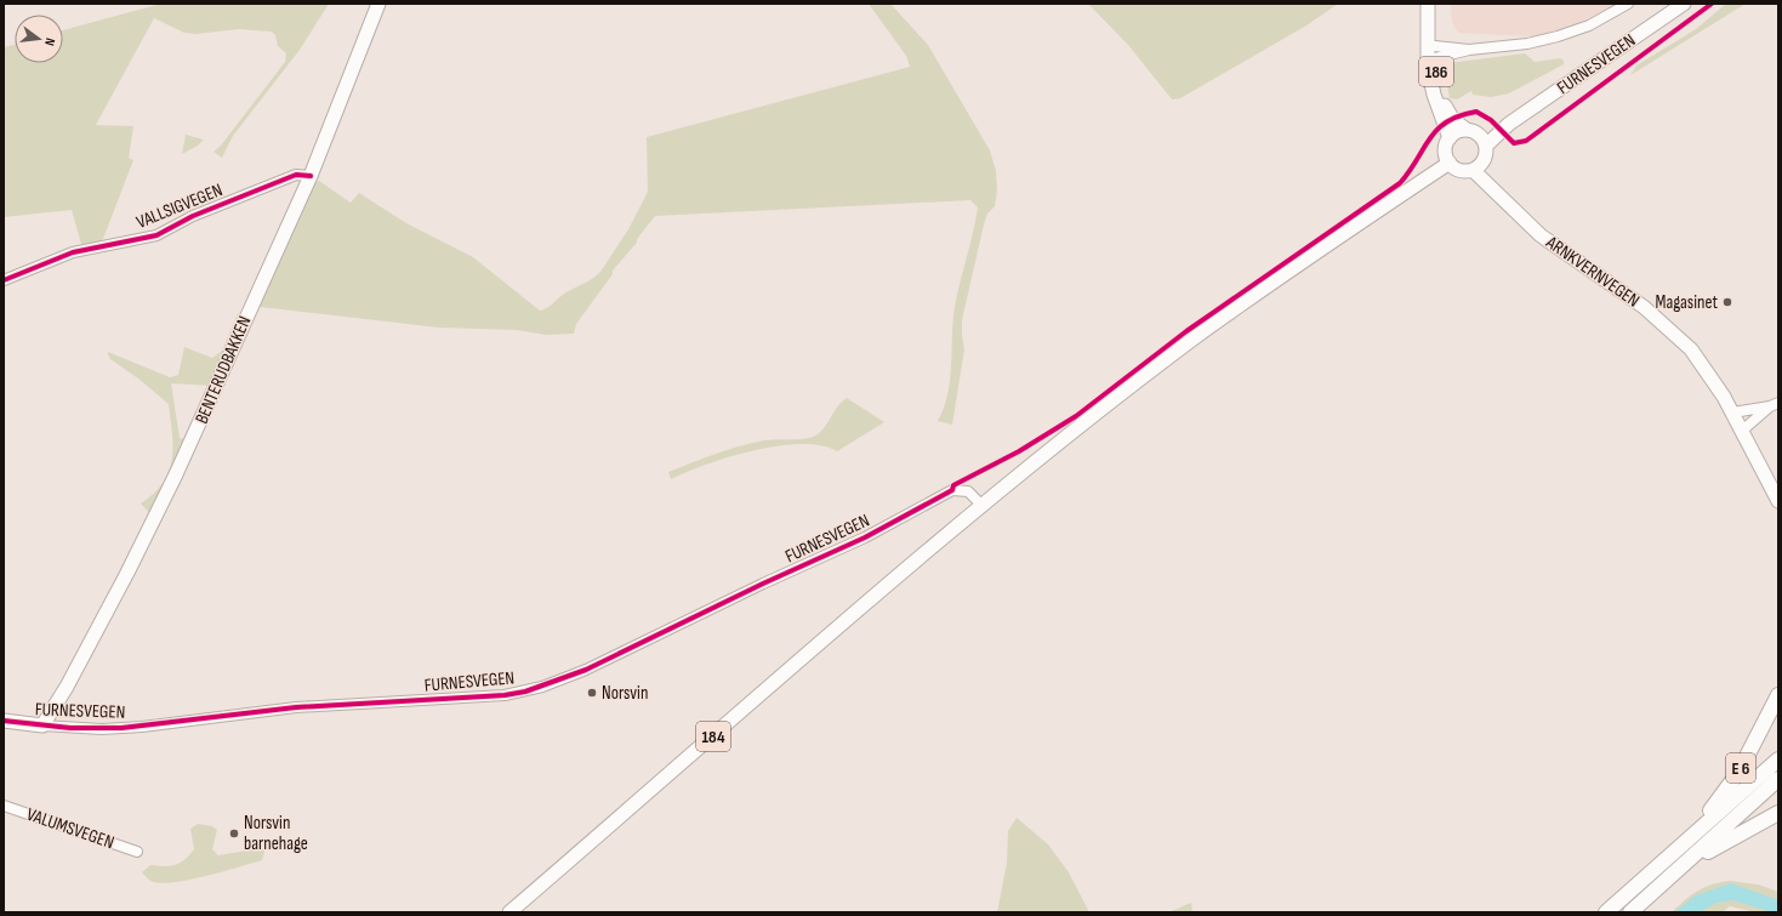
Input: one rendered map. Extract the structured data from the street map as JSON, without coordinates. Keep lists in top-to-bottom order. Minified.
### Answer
{"streets":{"highway":["E 6"],"main road":["FURNESVEGEN","186","ARNKVERNVEGEN","BENTERUDBAKKEN","184"],"street":["VALLSIGVEGEN","VALUMSVEGEN"]},"crossings":[["FURNESVEGEN","186"],["FURNESVEGEN","ARNKVERNVEGEN"],["FURNESVEGEN","BENTERUDBAKKEN"],["FURNESVEGEN","184"],["186","ARNKVERNVEGEN"],["186","184"],["VALLSIGVEGEN","BENTERUDBAKKEN"],["ARNKVERNVEGEN","184"]],"places":["Magasinet","Norsvin","Norsvin barnehage"],"north":"right"}
